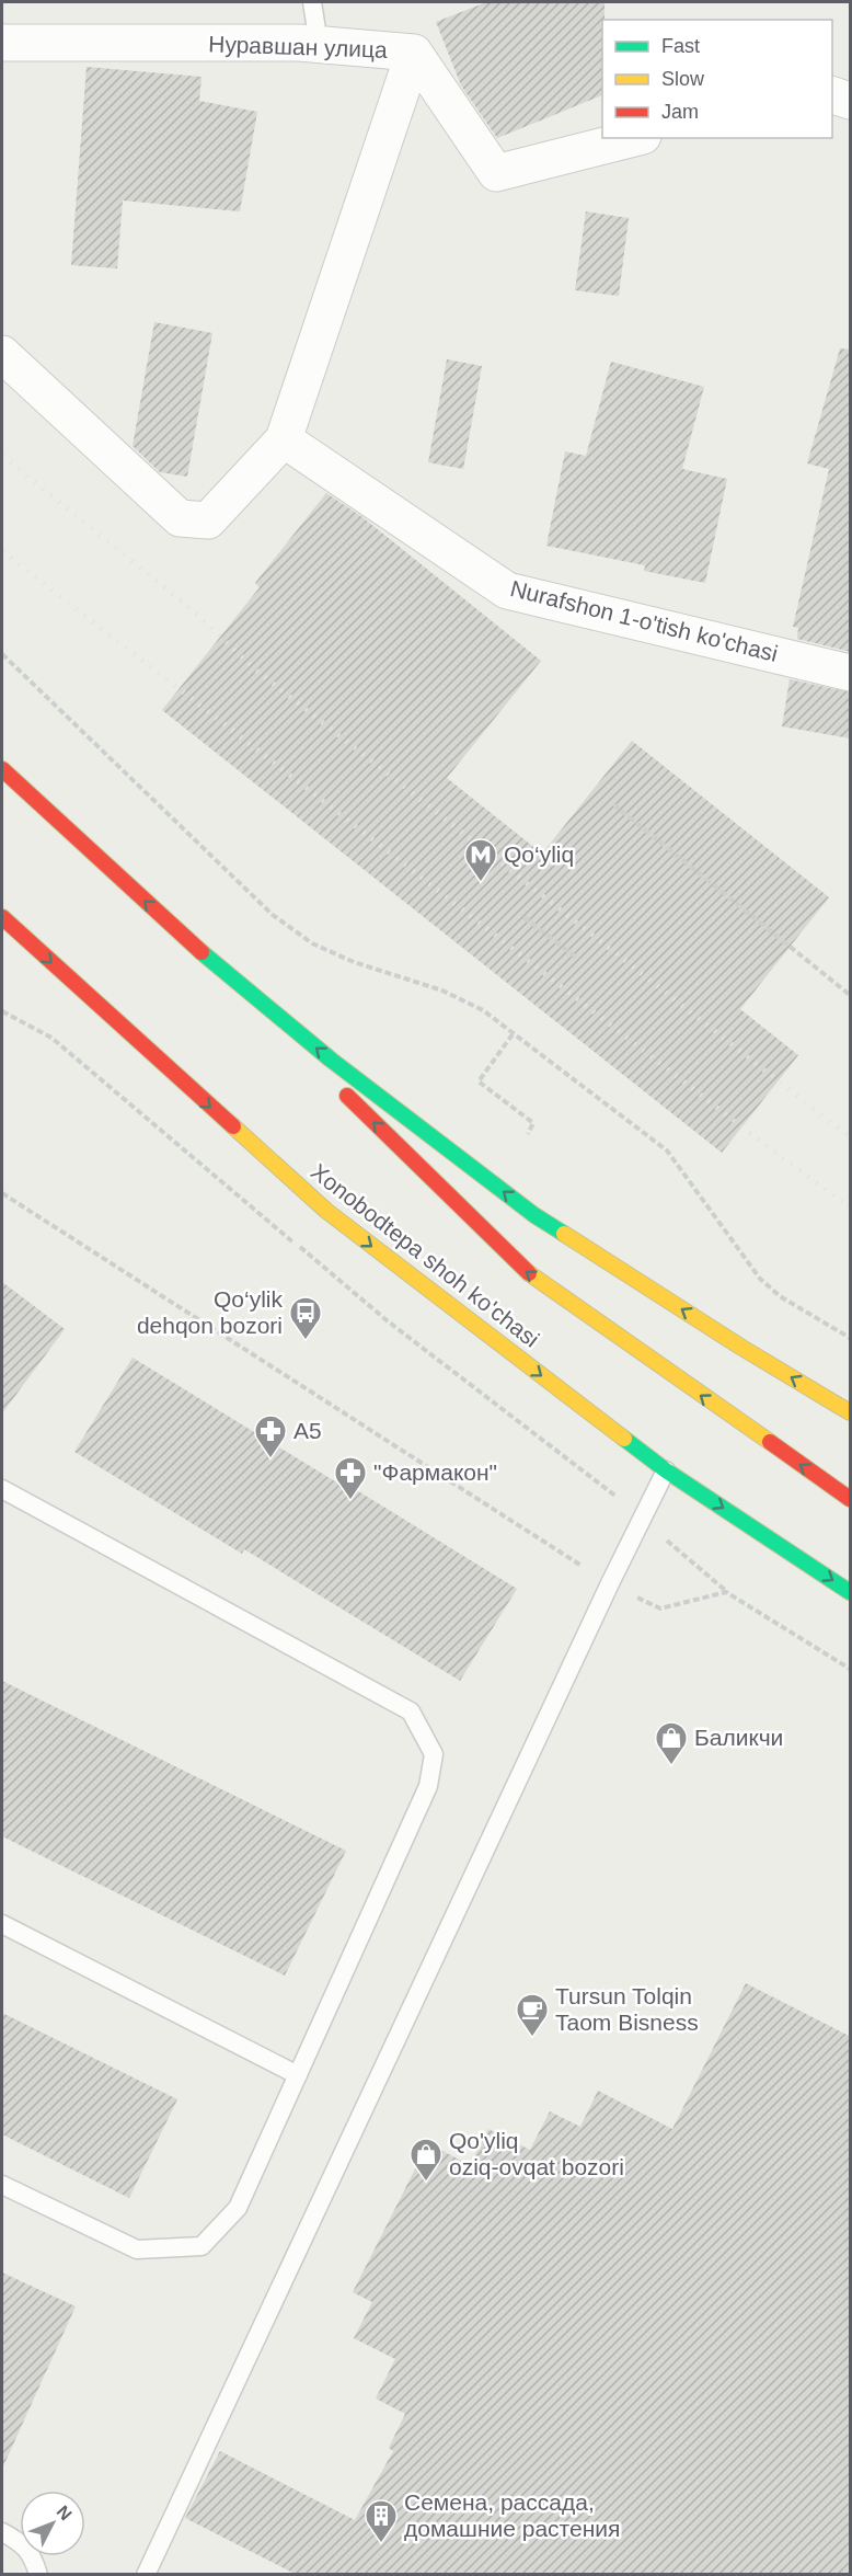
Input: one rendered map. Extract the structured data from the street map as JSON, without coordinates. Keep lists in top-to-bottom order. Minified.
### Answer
{"streets":{"highway":["Xonobodtepa shoh ko'chasi"],"street":["Нуравшан улица","Nurafshon 1-o'tish ko'chasi"]},"places":{"metro station":["Qo‘yliq"],"bus stop":["Qo‘ylik dehqon bozori"],"pharmacy":["А5","\"Фармакон\""],"shop":["Баликчи","Qo'yliq oziq-ovqat bozori"],"cafe":["Tursun Tolqin Taom Bisness"],"building":["Семена, рассада, домашние растения"]},"legend":["Fast","Slow","Jam"],"north":"top right"}
